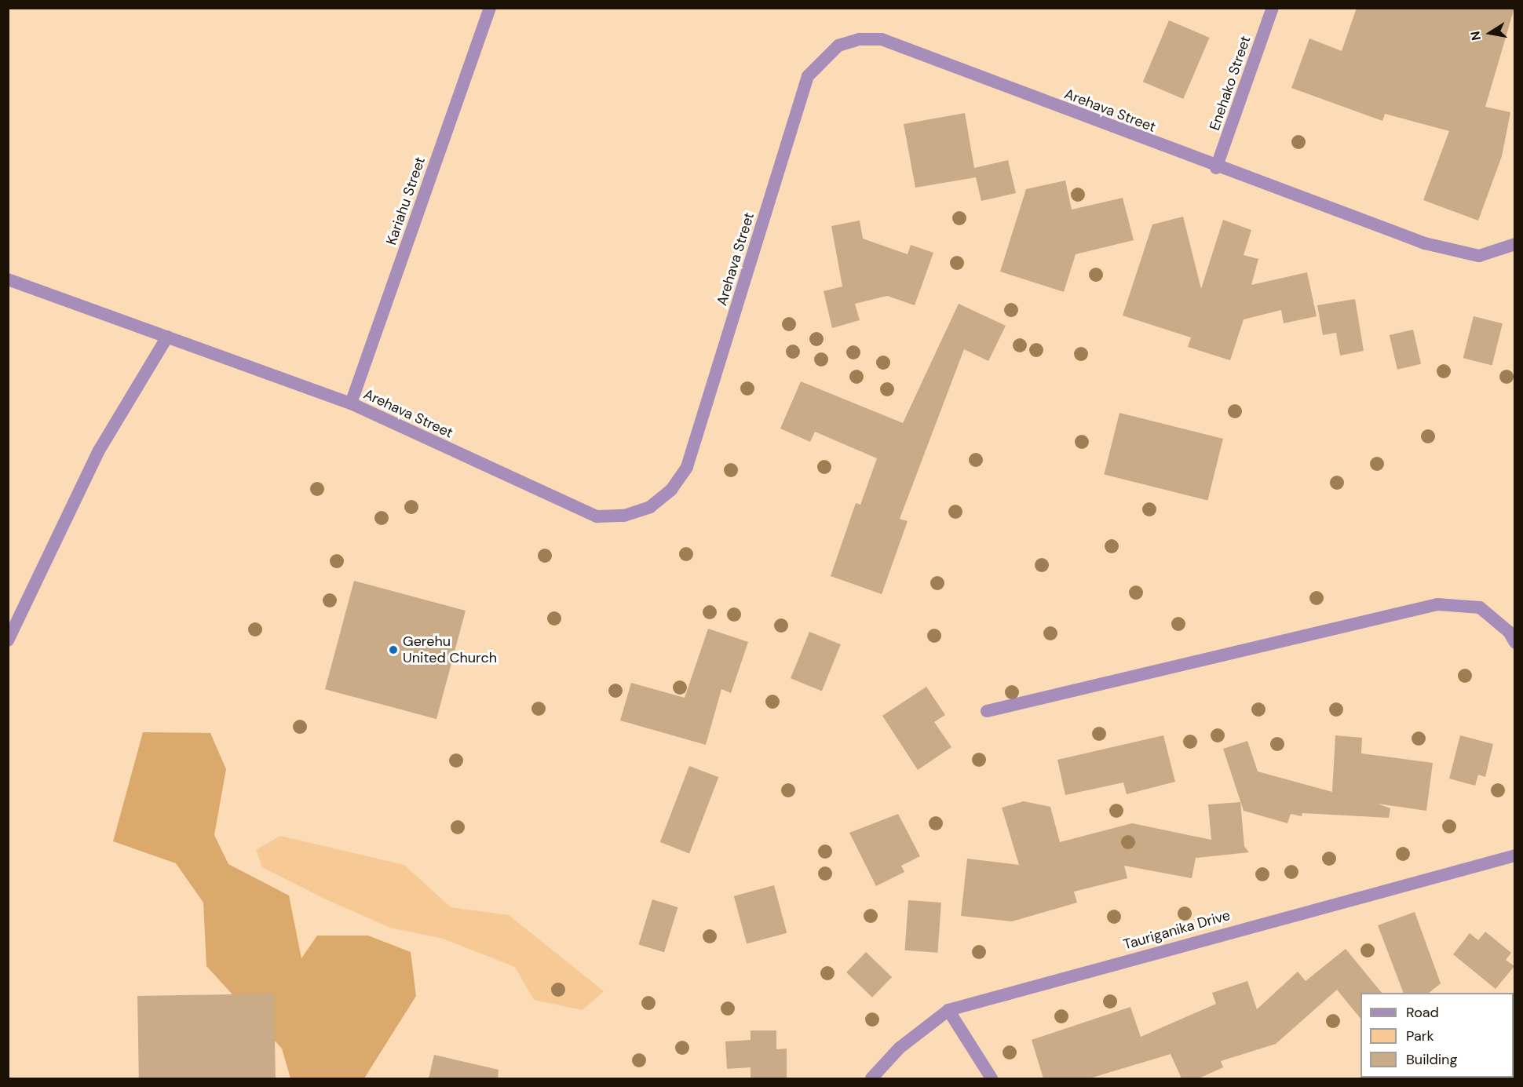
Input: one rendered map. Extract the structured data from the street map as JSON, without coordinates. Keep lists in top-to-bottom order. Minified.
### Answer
{"streets":{"street":["Enehako Street","Arehava Street","Kariahu Street","Tauriganika Drive"]},"crossings":[["Enehako Street","Arehava Street"],["Arehava Street","Kariahu Street"]],"places":["Gerehu United Church"],"legend":["Road","Park","Building"],"north":"left"}
